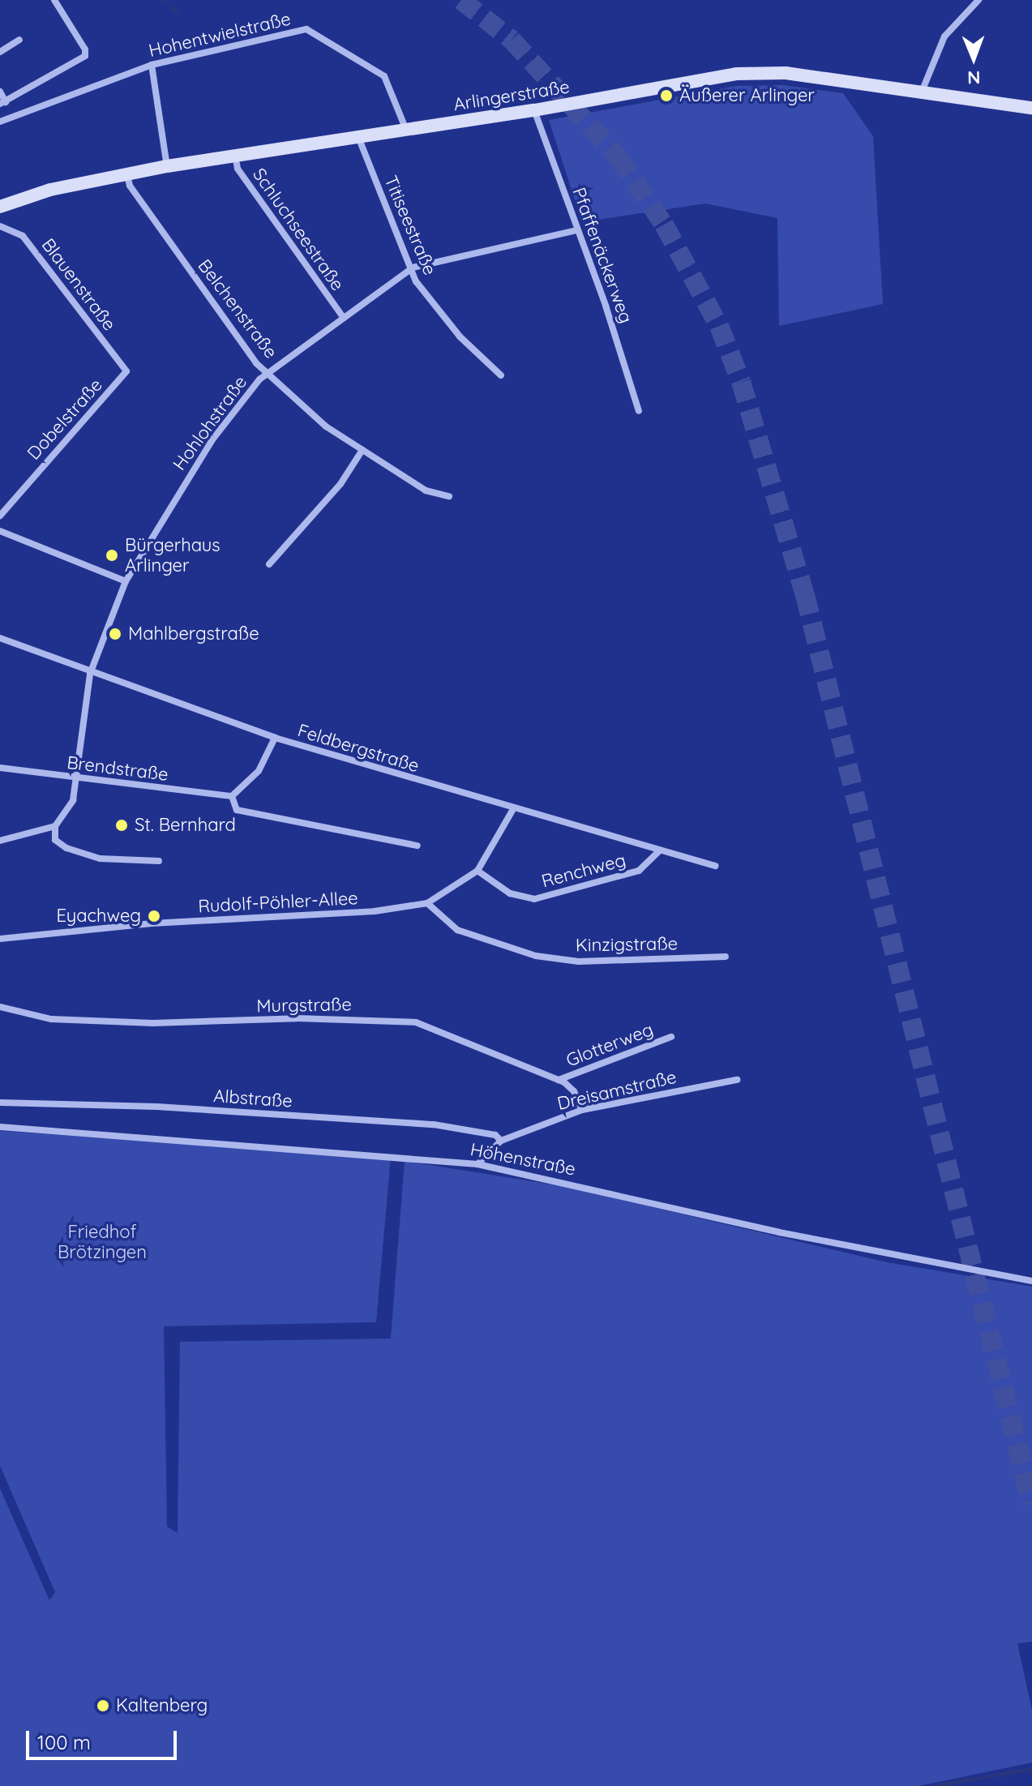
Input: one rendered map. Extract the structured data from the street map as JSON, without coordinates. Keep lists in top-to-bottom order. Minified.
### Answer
{"streets":{"main road":["Arlingerstraße"],"street":["Hohentwielstraße","Titiseestraße","Schluchseestraße","Pfaffenäckerweg","Blauenstraße","Belchenstraße","Dobelstraße","Hohlohstraße","Feldbergstraße","Brendstraße","Renchweg","Rudolf-Pöhler-Allee","Kinzigstraße","Murgstraße","Glotterweg","Dreisamstraße","Albstraße","Höhenstraße"]},"crossings":[["Hohentwielstraße","Arlingerstraße"],["Arlingerstraße","Titiseestraße"],["Arlingerstraße","Schluchseestraße"],["Arlingerstraße","Pfaffenäckerweg"],["Arlingerstraße","Belchenstraße"],["Titiseestraße","Hohlohstraße"],["Schluchseestraße","Hohlohstraße"],["Pfaffenäckerweg","Hohlohstraße"],["Blauenstraße","Dobelstraße"],["Belchenstraße","Hohlohstraße"],["Hohlohstraße","Feldbergstraße"],["Hohlohstraße","Brendstraße"],["Feldbergstraße","Renchweg"],["Feldbergstraße","Rudolf-Pöhler-Allee"],["Renchweg","Rudolf-Pöhler-Allee"],["Rudolf-Pöhler-Allee","Kinzigstraße"],["Murgstraße","Glotterweg"],["Murgstraße","Dreisamstraße"],["Dreisamstraße","Albstraße"],["Dreisamstraße","Höhenstraße"]],"parks":["Friedhof Brötzingen"],"places":["Äußerer Arlinger","Bürgerhaus Arlinger","Mahlbergstraße","St. Bernhard","Eyachweg","Kaltenberg"],"scale_bar":"100 m","north":"bottom"}
